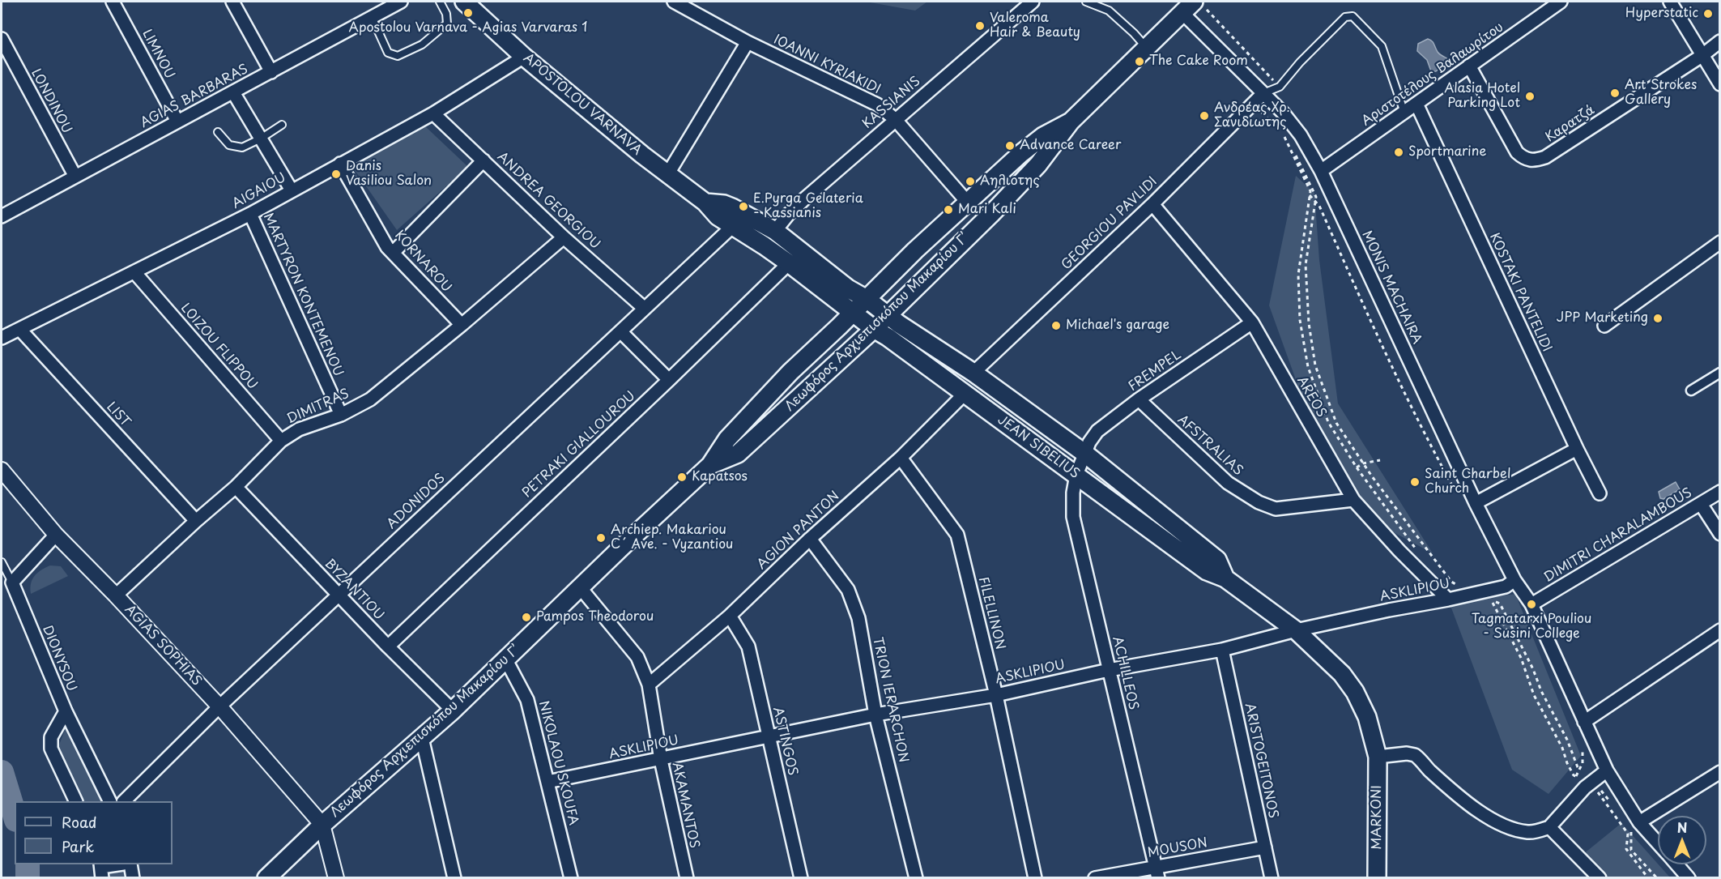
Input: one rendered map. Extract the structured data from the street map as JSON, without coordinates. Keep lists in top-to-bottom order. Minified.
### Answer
{"streets":{"main road":["APOSTOLOU VARNAVA","Λεωφόρος Αρχιεπισκόπου Μακαρίου Γ’","JEAN SIBELIUS","MARKONI"],"street":["LIMNOU","IOANNI KYRIAKIDI","Αριστοτέλους Βαλαωρίτου","AGIAS BARBARAS","LONDINOU","KASSIANIS","Καρατζά","AIGAIOU","ANDREA GEORGIOU","GEORGIOU PAVLIDI","KORNAROU","MONIS MACHAIRA","KOSTAKI PANTELIDI","MARTYRON KONTEMENOU","LOIZOU FLIPPOU","FREMPEL","AREOS","DIMITRAS","LIST","PETRAKI GIALLOUROU","AFSTRALIAS","ADONIDOS","AGION PANTON","DIMITRI CHARALAMBOUS","BYZANTIOU","ASKLIPIOU","FILELLINON","AGIAS SOPHIAS","DIONYSOU","ACHILLEOS","TRION IERARCHON","ASTINGOS","ARISTOGEITONOS","NIKOLAOU SKOUFA","AKAMANTOS","MOUSON"]},"crossings":[["LIMNOU","AGIAS BARBARAS"],["IOANNI KYRIAKIDI","KASSIANIS"],["IOANNI KYRIAKIDI","Λεωφόρος Αρχιεπισκόπου Μακαρίου Γ’"],["Αριστοτέλους Βαλαωρίτου","Καρατζά"],["Αριστοτέλους Βαλαωρίτου","MONIS MACHAIRA"],["Αριστοτέλους Βαλαωρίτου","KOSTAKI PANTELIDI"],["AGIAS BARBARAS","LONDINOU"],["APOSTOLOU VARNAVA","AIGAIOU"],["APOSTOLOU VARNAVA","Λεωφόρος Αρχιεπισκόπου Μακαρίου Γ’"],["APOSTOLOU VARNAVA","PETRAKI GIALLOUROU"],["APOSTOLOU VARNAVA","JEAN SIBELIUS"],["APOSTOLOU VARNAVA","ADONIDOS"],["AIGAIOU","ANDREA GEORGIOU"],["AIGAIOU","KORNAROU"],["AIGAIOU","MARTYRON KONTEMENOU"],["AIGAIOU","LOIZOU FLIPPOU"],["AIGAIOU","LIST"],["ANDREA GEORGIOU","DIMITRAS"],["ANDREA GEORGIOU","ADONIDOS"],["GEORGIOU PAVLIDI","MONIS MACHAIRA"],["GEORGIOU PAVLIDI","AREOS"],["GEORGIOU PAVLIDI","JEAN SIBELIUS"],["KORNAROU","DIMITRAS"],["MONIS MACHAIRA","Λεωφόρος Αρχιεπισκόπου Μακαρίου Γ’"],["MONIS MACHAIRA","DIMITRI CHARALAMBOUS"],["MONIS MACHAIRA","ASKLIPIOU"],["MARTYRON KONTEMENOU","DIMITRAS"],["Λεωφόρος Αρχιεπισκόπου Μακαρίου Γ’","JEAN SIBELIUS"],["Λεωφόρος Αρχιεπισκόπου Μακαρίου Γ’","BYZANTIOU"],["Λεωφόρος Αρχιεπισκόπου Μακαρίου Γ’","AGIAS SOPHIAS"],["Λεωφόρος Αρχιεπισκόπου Μακαρίου Γ’","NIKOLAOU SKOUFA"],["Λεωφόρος Αρχιεπισκόπου Μακαρίου Γ’","AKAMANTOS"],["LOIZOU FLIPPOU","DIMITRAS"],["FREMPEL","AREOS"],["FREMPEL","AFSTRALIAS"],["FREMPEL","JEAN SIBELIUS"],["FREMPEL","ACHILLEOS"],["AREOS","AFSTRALIAS"],["AREOS","ASKLIPIOU"],["DIMITRAS","LIST"],["DIMITRAS","BYZANTIOU"],["DIMITRAS","AGIAS SOPHIAS"],["PETRAKI GIALLOUROU","BYZANTIOU"],["JEAN SIBELIUS","AGION PANTON"],["JEAN SIBELIUS","ASKLIPIOU"],["JEAN SIBELIUS","ACHILLEOS"],["JEAN SIBELIUS","MARKONI"],["ADONIDOS","BYZANTIOU"],["ADONIDOS","AGIAS SOPHIAS"],["AGION PANTON","FILELLINON"],["AGION PANTON","TRION IERARCHON"],["AGION PANTON","ASTINGOS"],["AGION PANTON","AKAMANTOS"],["ASKLIPIOU","FILELLINON"],["ASKLIPIOU","ACHILLEOS"],["ASKLIPIOU","TRION IERARCHON"],["ASKLIPIOU","ASTINGOS"],["ASKLIPIOU","ARISTOGEITONOS"],["ASKLIPIOU","NIKOLAOU SKOUFA"],["ASKLIPIOU","AKAMANTOS"],["ACHILLEOS","MOUSON"],["ARISTOGEITONOS","MOUSON"]],"places":["Apostolou Varnava - Agias Varvaras 1","Hyperstatic","Valeroma Hair & Beauty","The Cake Room","Art Strokes Gallery","Alasia Hotel Parking Lot","Ανδρέας Χρ. Σανιδιωτης","Advance Career","Sportmarine","Danis Vasiliou Salon","Αηλιοτης","E.Pyrga Gelateria - Kassianis","Mari Kali","JPP Marketing","Michael's garage","Kapatsos","Saint Charbel Church","Archiep. Makariou C´ Ave. - Vyzantiou","Tagmatarxi Pouliou - Susini College","Pampos Theodorou"],"legend":["Road","Park"],"north":"top"}
